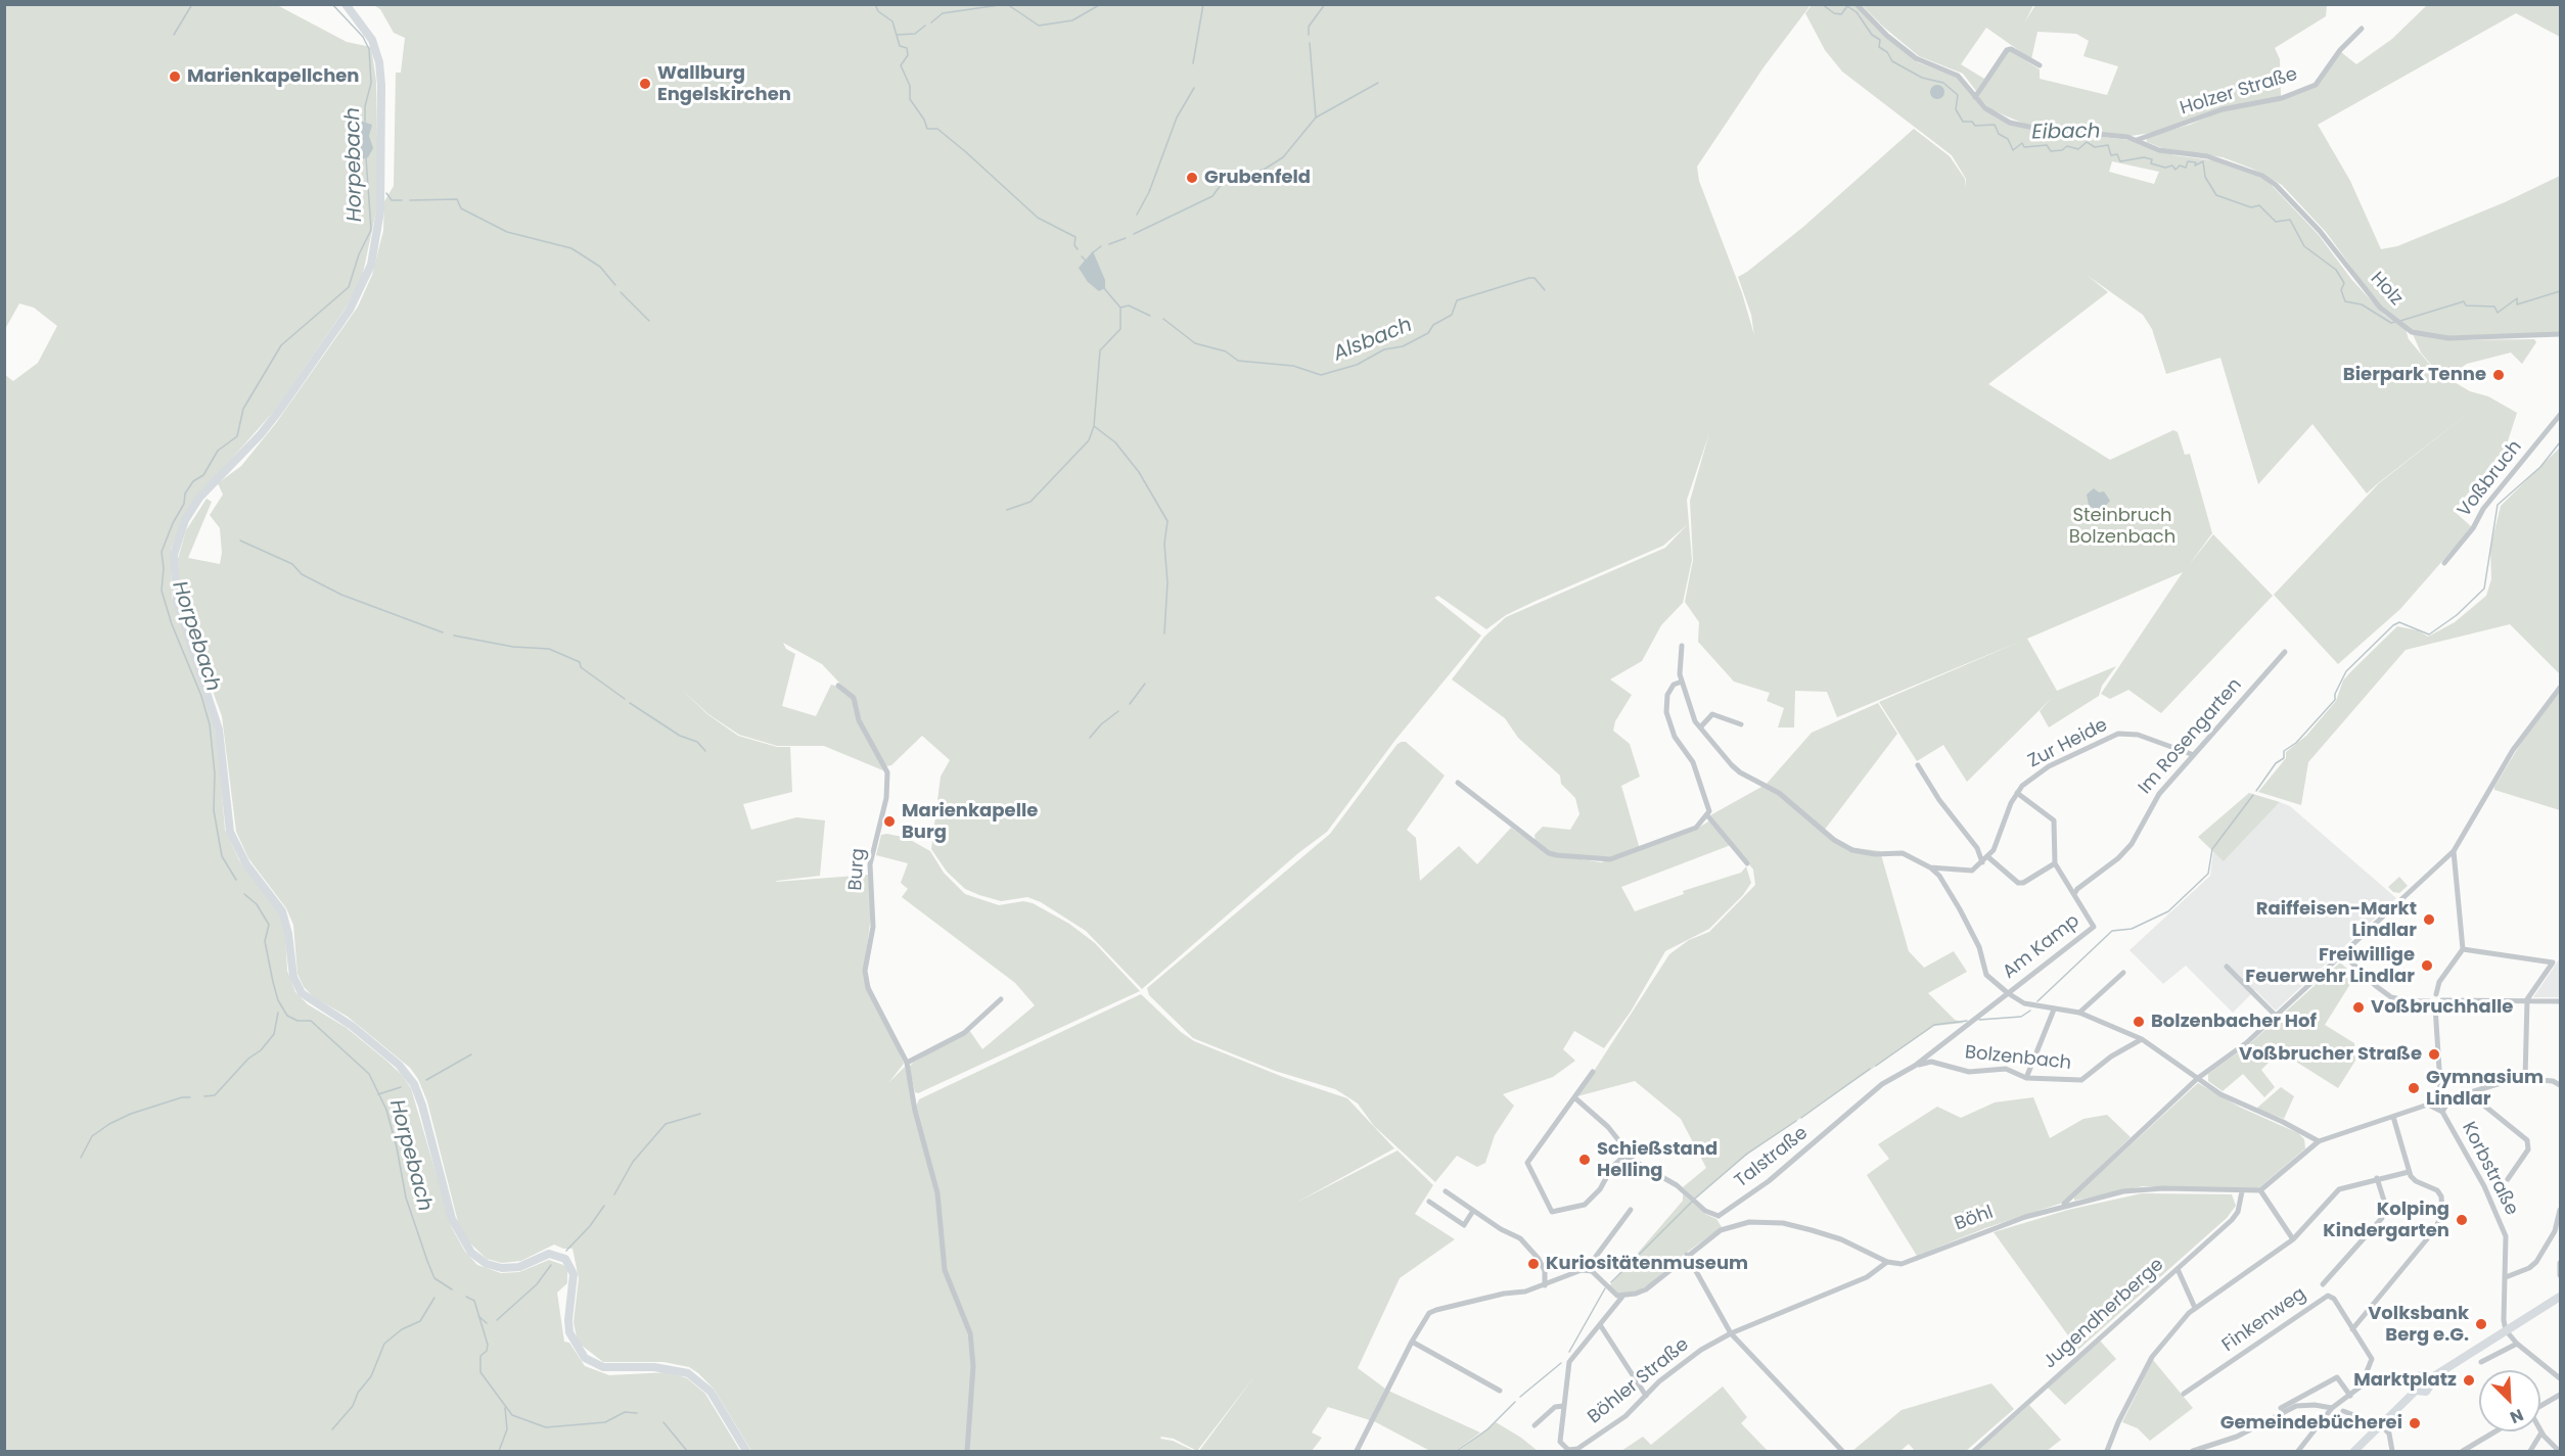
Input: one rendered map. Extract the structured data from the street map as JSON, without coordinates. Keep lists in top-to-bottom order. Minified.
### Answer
{"streets":{"street":["Holzer Straße","Holz","Voßbruch","Im Rosengarten","Zur Heide","Burg","Am Kamp","Bolzenbach","Talstraße","Korbstraße","Böhl","Jugendherberge","Finkenweg","Böhler Straße"]},"crossings":[["Holzer Straße","Holz"],["Im Rosengarten","Zur Heide"],["Im Rosengarten","Am Kamp"],["Am Kamp","Talstraße"],["Bolzenbach","Talstraße"],["Böhl","Jugendherberge"],["Böhl","Böhler Straße"]],"water":["Eibach","Horpebach","Alsbach"],"parks":["Steinbruch Bolzenbach"],"places":["Marienkapellchen","Wallburg Engelskirchen","Grubenfeld","Bierpark Tenne","Marienkapelle Burg","Raiffeisen-Markt Lindlar","Freiwillige Feuerwehr Lindlar","Voßbruchhalle","Bolzenbacher Hof","Voßbrucher Straße","Gymnasium Lindlar","Schießstand Helling","Kolping Kindergarten","Kuriositätenmuseum","Volksbank Berg e.G.","Marktplatz","Gemeindebücherei"],"north":"bottom right"}
